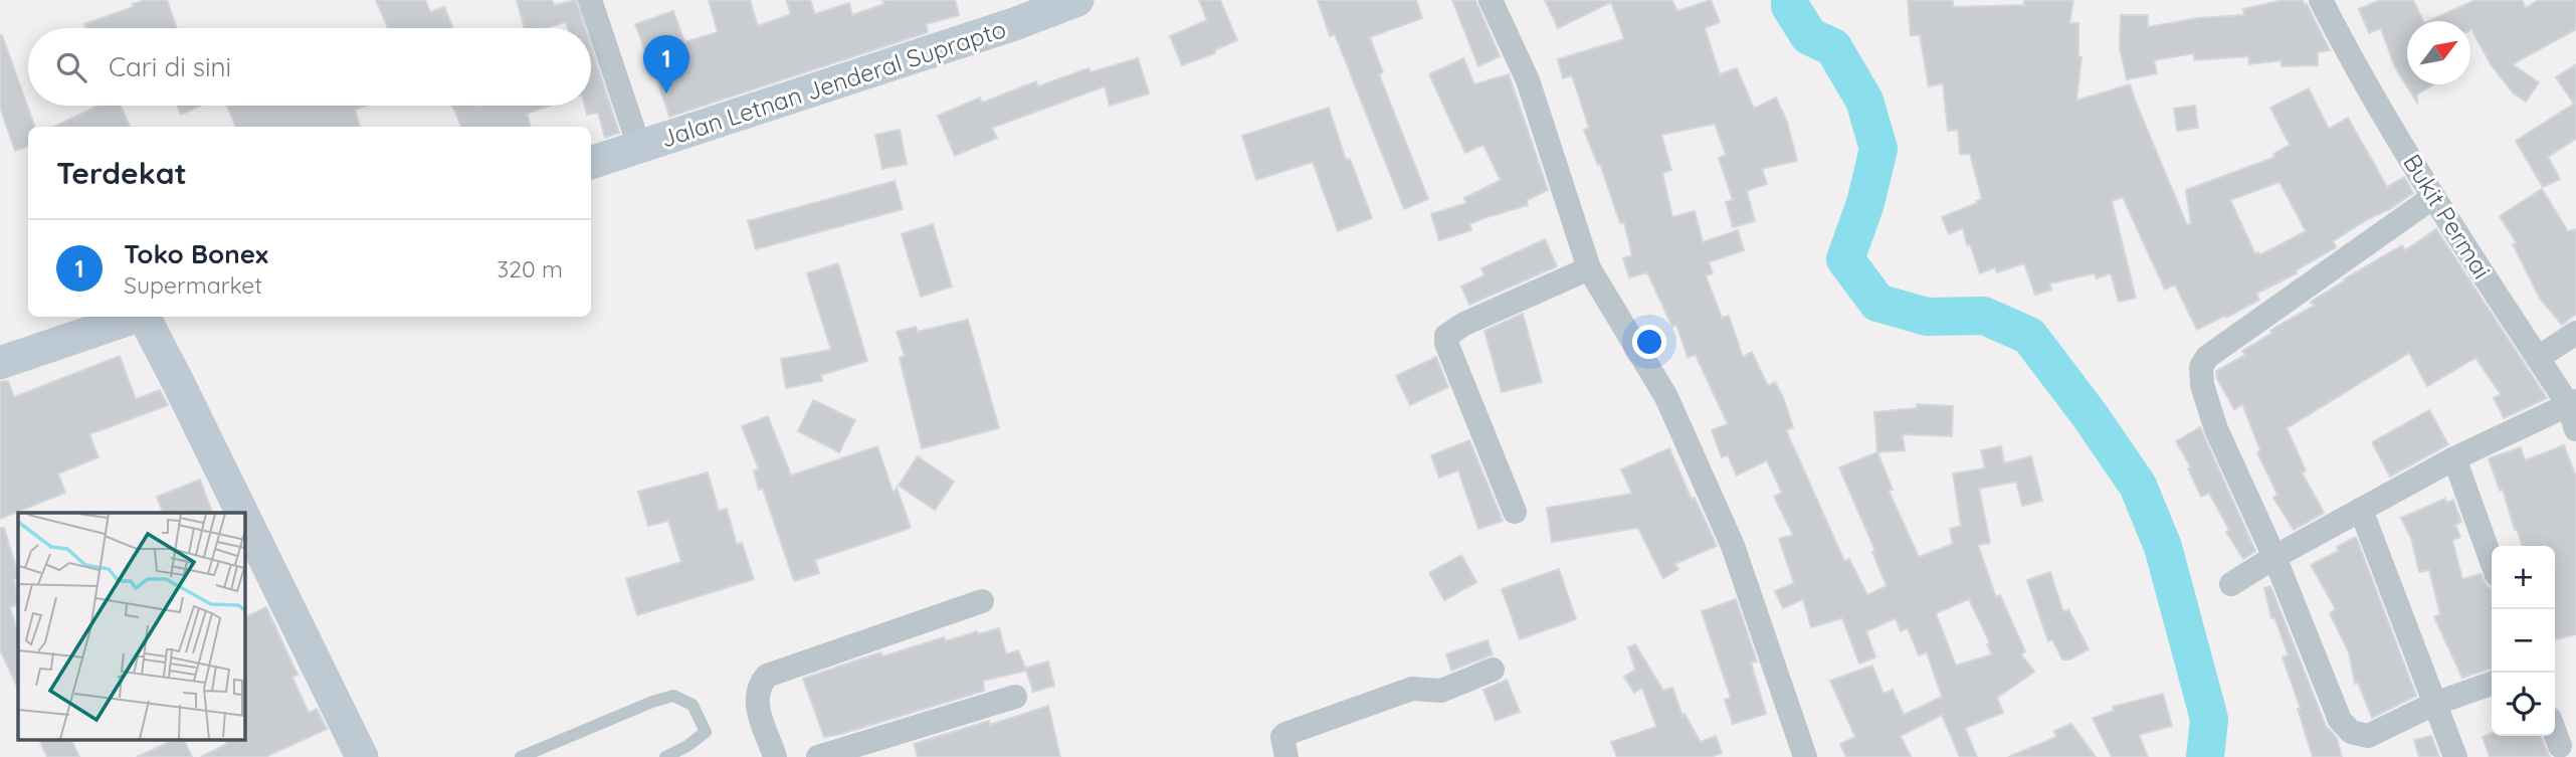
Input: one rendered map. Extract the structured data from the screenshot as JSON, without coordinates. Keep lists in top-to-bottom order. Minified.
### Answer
{"streets":{"main road":["Jalan Letnan Jenderal Suprapto"],"street":["Bukit Permai"]},"north":"top right","page":{"search":"Cari di sini","pins":"1","heading":"Terdekat","list":[{"mark":"1","name":"Toko Bonex","note":"Supermarket","value":"320 m"}],"map_buttons":["+","−"]}}
